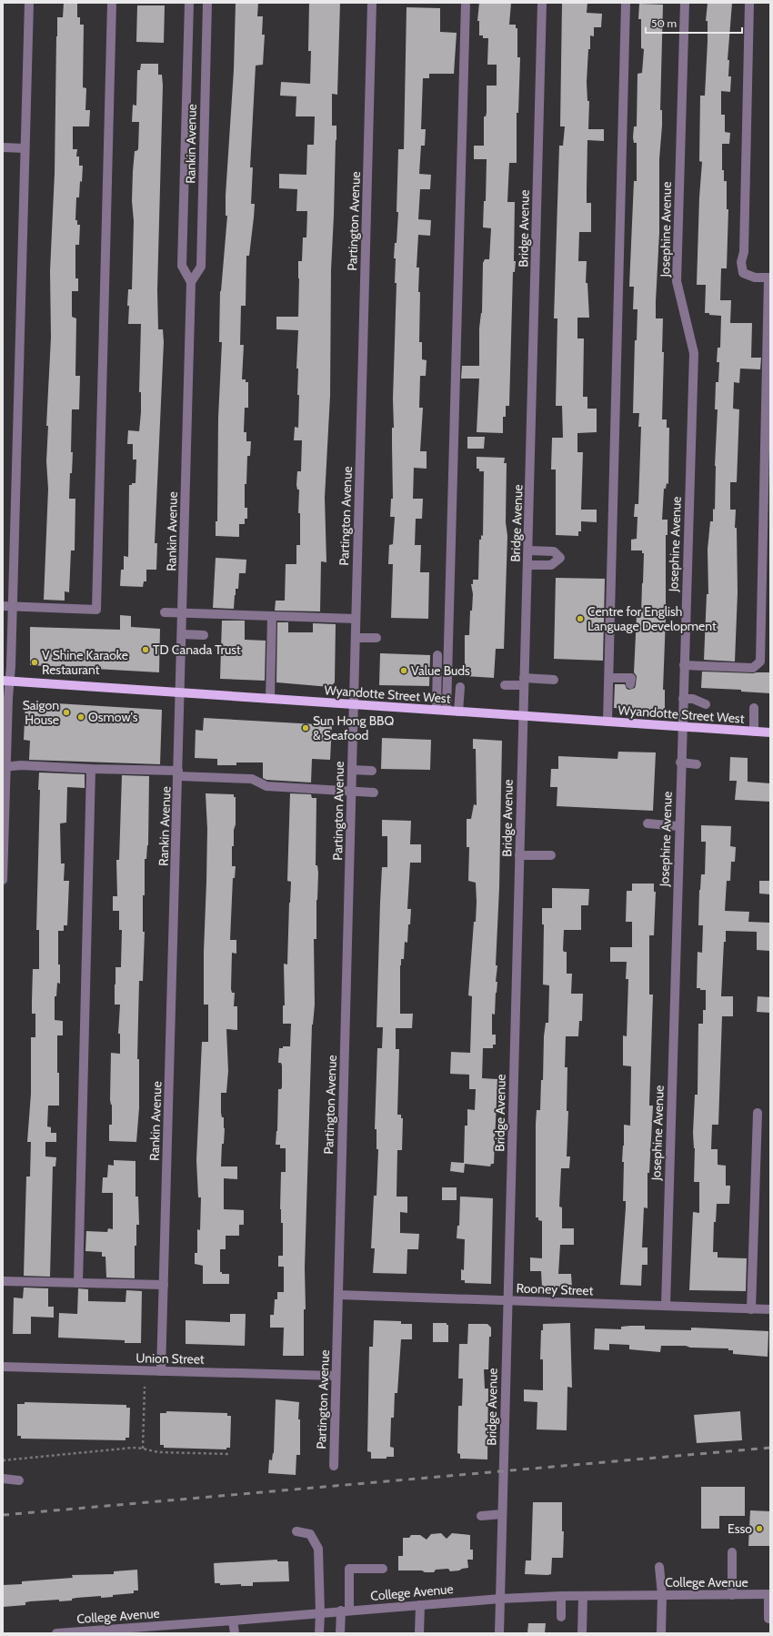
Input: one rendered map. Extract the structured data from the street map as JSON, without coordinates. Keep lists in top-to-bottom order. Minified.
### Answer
{"streets":{"main road":["Wyandotte Street West"],"street":["Rankin Avenue","Partington Avenue","Bridge Avenue","Josephine Avenue","Rooney Street","Union Street","College Avenue"]},"crossings":[["Rankin Avenue","Wyandotte Street West"],["Rankin Avenue","Union Street"],["Partington Avenue","Wyandotte Street West"],["Partington Avenue","Rooney Street"],["Partington Avenue","Union Street"],["Bridge Avenue","Wyandotte Street West"],["Bridge Avenue","Rooney Street"],["Bridge Avenue","College Avenue"],["Josephine Avenue","Wyandotte Street West"],["Josephine Avenue","Rooney Street"]],"places":["Centre for English Language Development","TD Canada Trust","V Shine Karaoke Restaurant","Value Buds","Saigon House","Osmow's","Sun Hong BBQ & Seafood","Esso"],"scale_bar":"50 m"}
